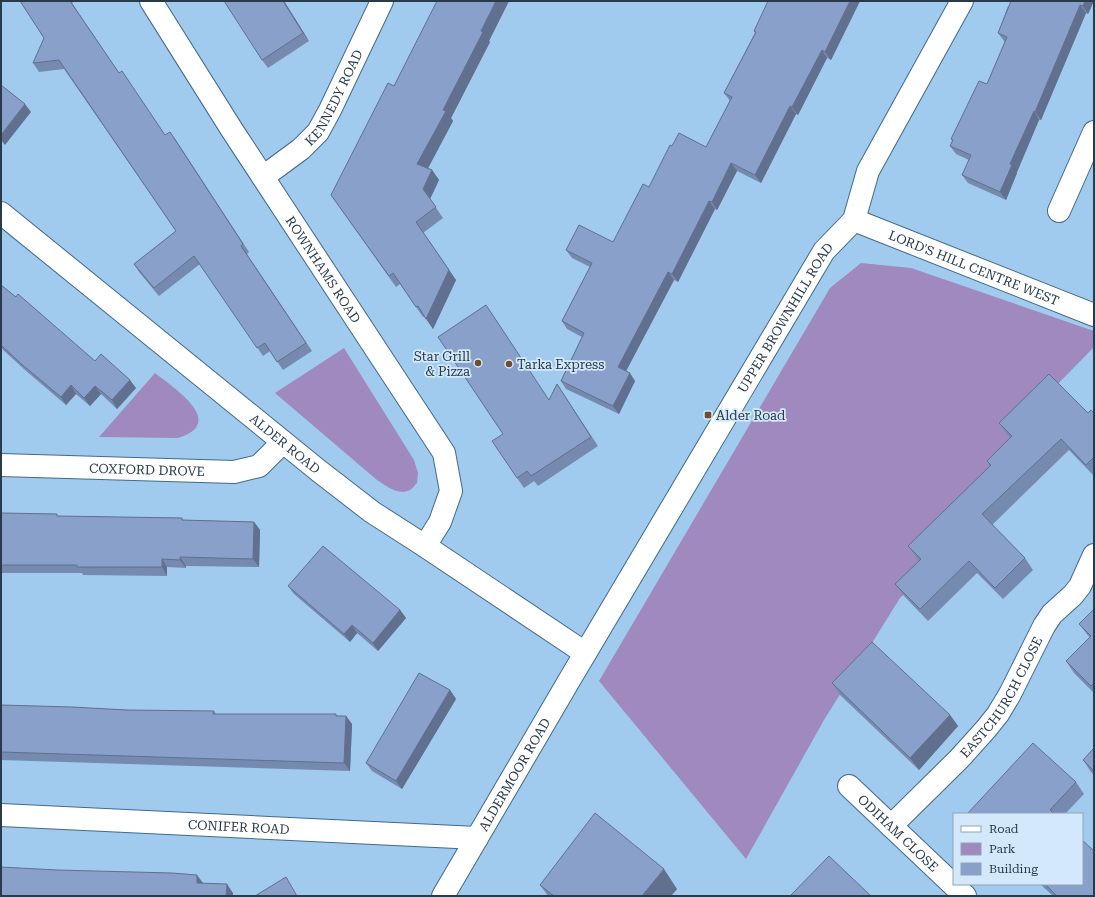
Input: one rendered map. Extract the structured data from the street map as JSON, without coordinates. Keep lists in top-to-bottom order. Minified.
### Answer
{"streets":{"street":["KENNEDY ROAD","LORD'S HILL CENTRE WEST","ROWNHAMS ROAD","UPPER BROWNHILL ROAD","ALDER ROAD","COXFORD DROVE","EASTCHURCH CLOSE","ALDERMOOR ROAD","CONIFER ROAD","ODIHAM CLOSE"]},"crossings":[["KENNEDY ROAD","ROWNHAMS ROAD"],["LORD'S HILL CENTRE WEST","UPPER BROWNHILL ROAD"],["ROWNHAMS ROAD","ALDER ROAD"],["UPPER BROWNHILL ROAD","ALDER ROAD"],["UPPER BROWNHILL ROAD","ALDERMOOR ROAD"],["ALDER ROAD","COXFORD DROVE"],["ALDER ROAD","ALDERMOOR ROAD"],["EASTCHURCH CLOSE","ODIHAM CLOSE"],["ALDERMOOR ROAD","CONIFER ROAD"]],"places":{"other":["Star Grill & Pizza","Tarka Express"],"transit":["Alder Road"]},"legend":["Road","Park","Building"]}
